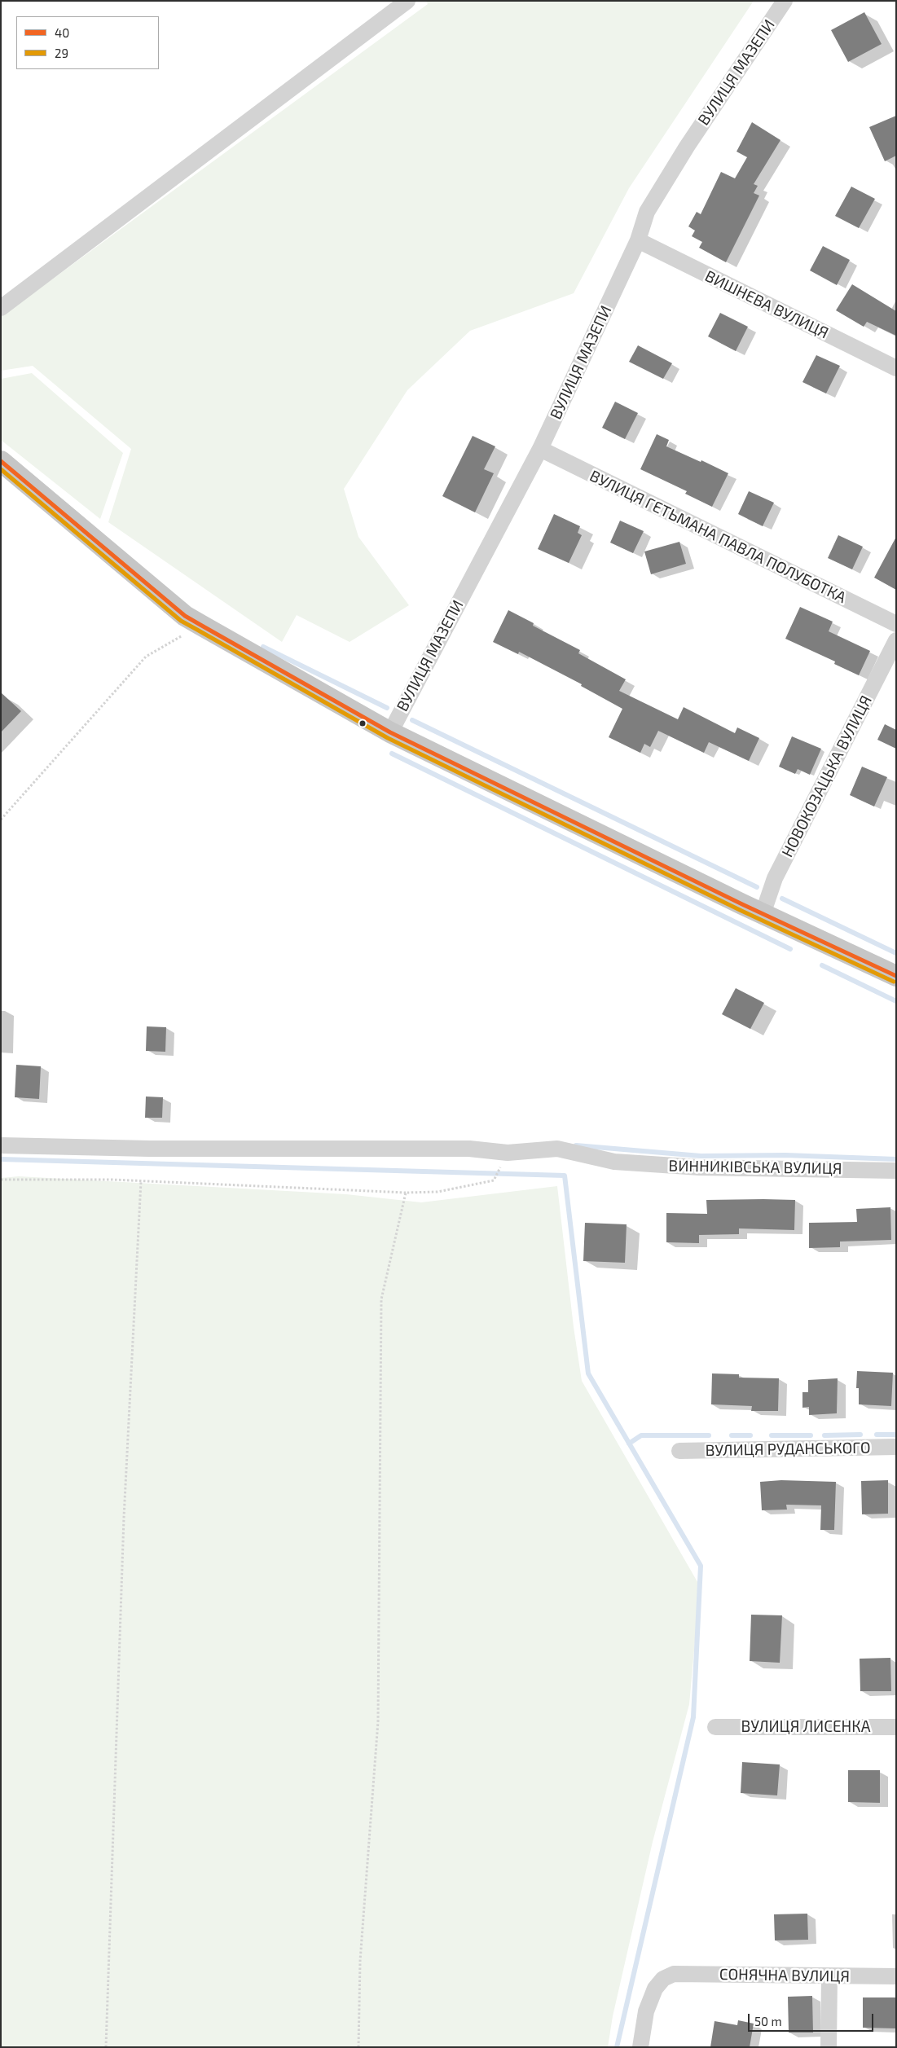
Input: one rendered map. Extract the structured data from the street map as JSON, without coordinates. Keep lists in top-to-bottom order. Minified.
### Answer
{"streets":{"street":["ВУЛИЦЯ МАЗЕПИ","ВИШНЕВА ВУЛИЦЯ","ВУЛИЦЯ ГЕТЬМАНА ПАВЛА ПОЛУБОТКА","НОВОКОЗАЦЬКА ВУЛИЦЯ","ВИННИКІВСЬКА ВУЛИЦЯ","ВУЛИЦЯ РУДАНСЬКОГО","ВУЛИЦЯ ЛИСЕНКА","СОНЯЧНА ВУЛИЦЯ"]},"crossings":[["ВУЛИЦЯ МАЗЕПИ","ВИШНЕВА ВУЛИЦЯ"],["ВУЛИЦЯ МАЗЕПИ","ВУЛИЦЯ ГЕТЬМАНА ПАВЛА ПОЛУБОТКА"]],"lines":["transit line 40","transit line 29"],"legend":["40","29"],"scale_bar":"50 m"}
